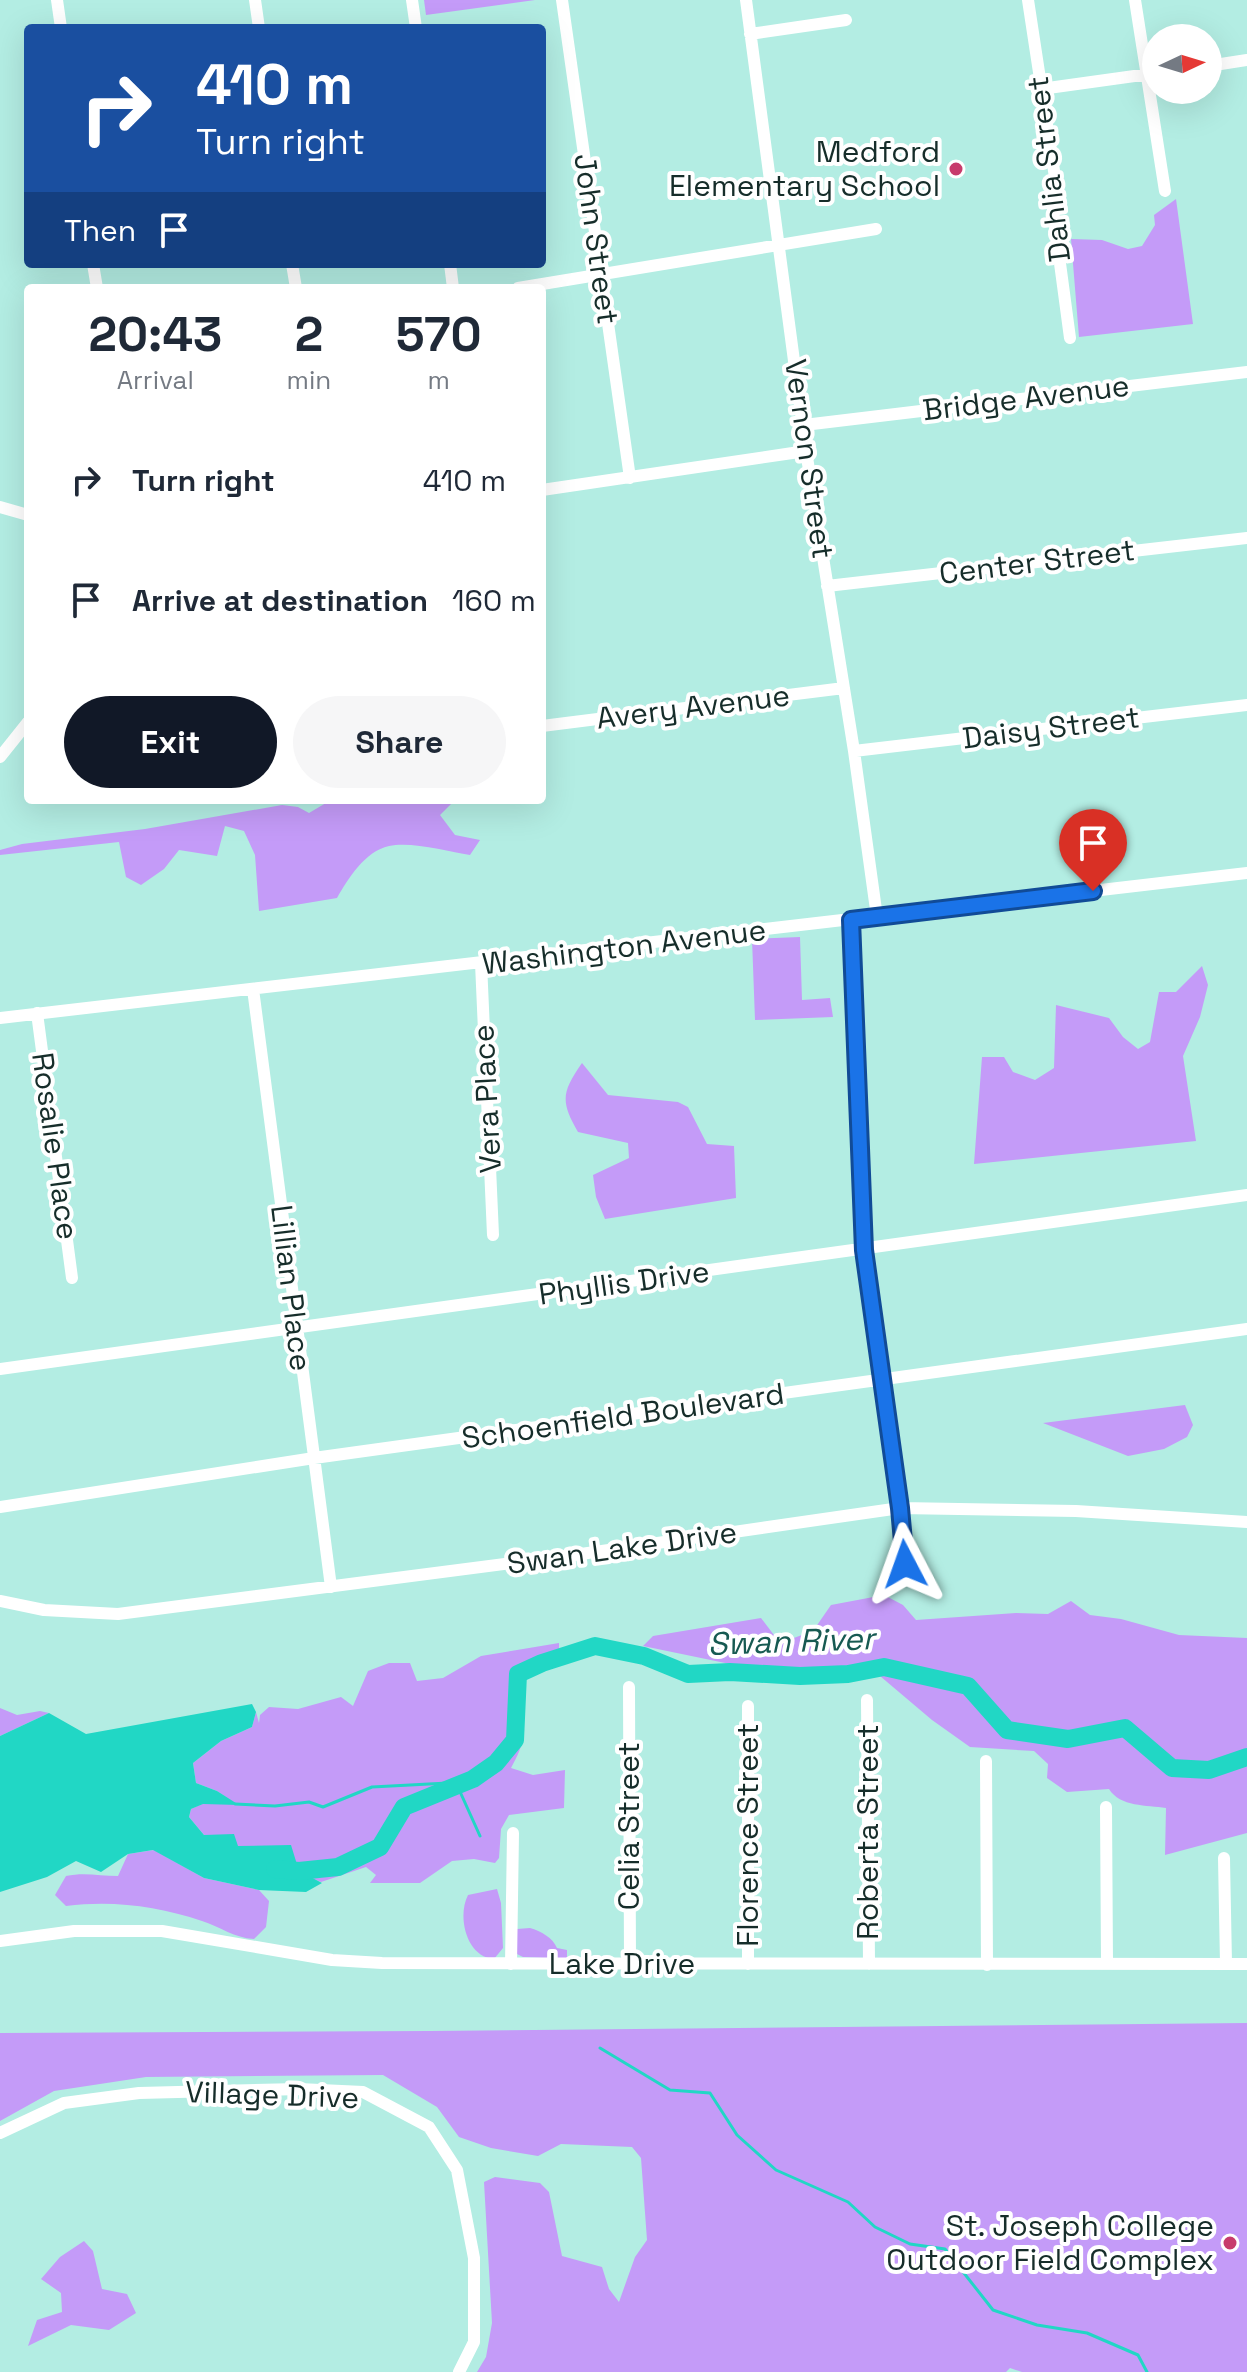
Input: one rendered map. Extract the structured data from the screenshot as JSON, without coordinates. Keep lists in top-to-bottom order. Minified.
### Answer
{"streets":{"street":["Dahlia Street","John Street","Bridge Avenue","Vernon Street","Center Street","Avery Avenue","Daisy Street","Washington Avenue","Vera Place","Rosalie Place","Phyllis Drive","Lillian Place","Schoenfield Boulevard","Swan Lake Drive","Celia Street","Roberta Street","Florence Street","Lake Drive","Village Drive"]},"crossings":[["Bridge Avenue","Vernon Street"],["Vernon Street","Center Street"],["Vernon Street","Avery Avenue"],["Vernon Street","Daisy Street"],["Vernon Street","Washington Avenue"],["Washington Avenue","Vera Place"],["Washington Avenue","Rosalie Place"],["Washington Avenue","Lillian Place"],["Phyllis Drive","Lillian Place"],["Lillian Place","Schoenfield Boulevard"],["Lillian Place","Swan Lake Drive"],["Celia Street","Lake Drive"],["Roberta Street","Lake Drive"],["Florence Street","Lake Drive"]],"water":["Swan River"],"places":["Medford Elementary School","St. Joseph College Outdoor Field Complex"],"north":"right","page":{"turn":["410 m","Turn right"],"then":"Then","eta":["20:43","Arrival","2","min","570","m"],"list":[{"name":"Turn right","value":"410 m"},{"name":"Arrive at destination","value":"160 m"}],"buttons":["Exit","Share"]}}
